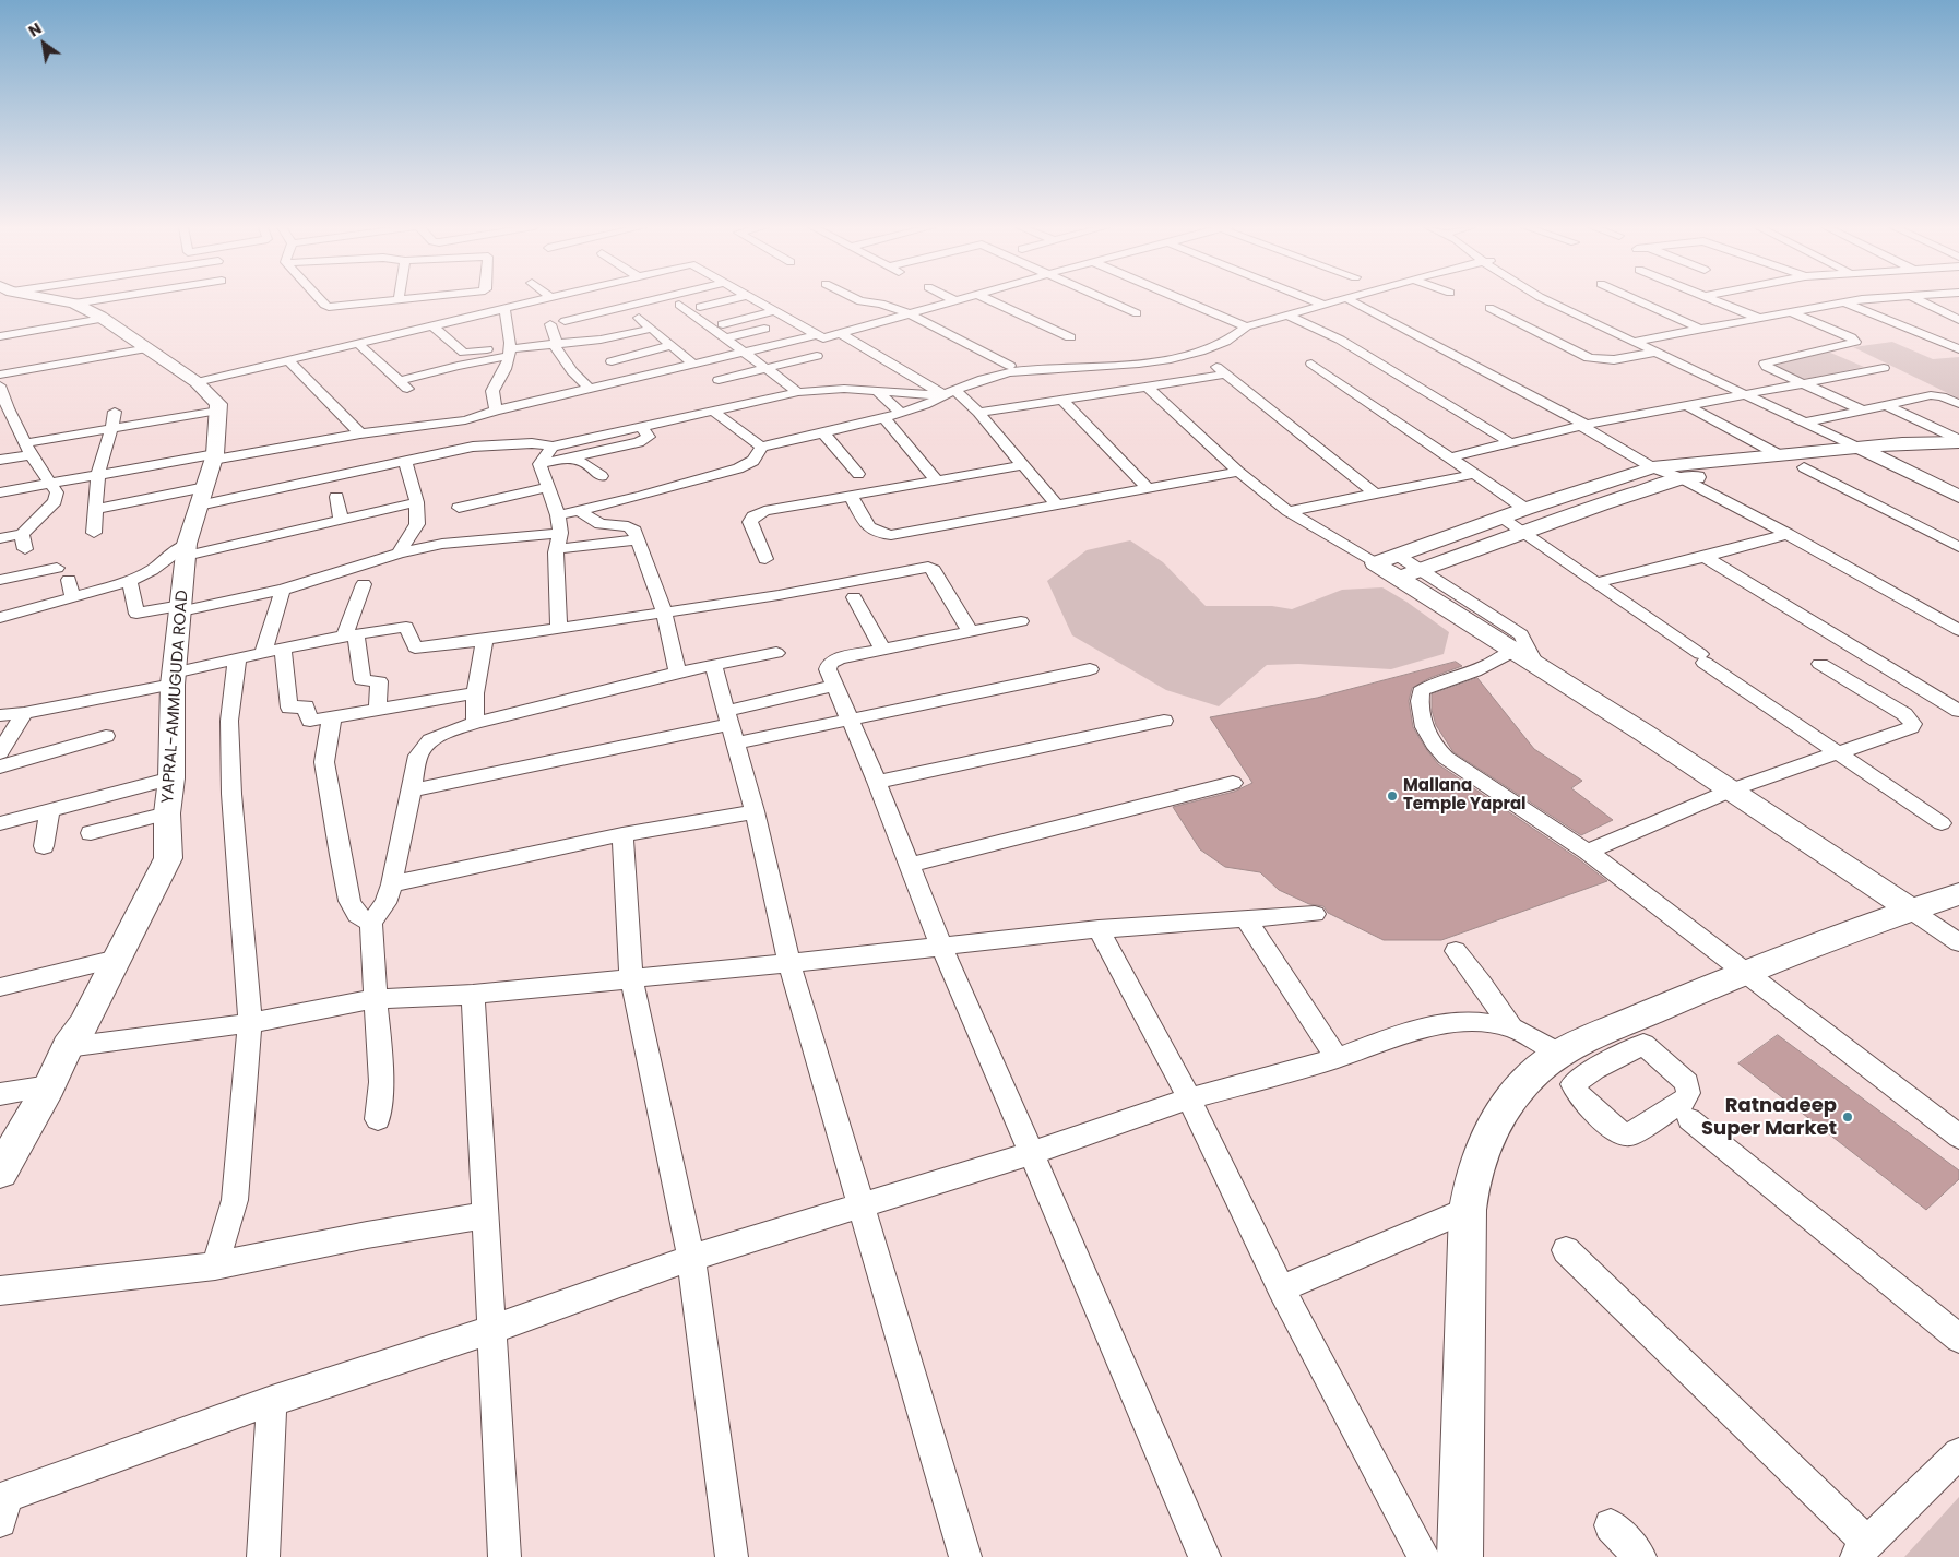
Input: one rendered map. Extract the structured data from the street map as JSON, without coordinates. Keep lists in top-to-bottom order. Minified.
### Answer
{"streets":{"street":["YAPRAL-AMMUGUDA ROAD"]},"places":["Mallana Temple Yapral","Ratnadeep Super Market"],"north":"top left"}
